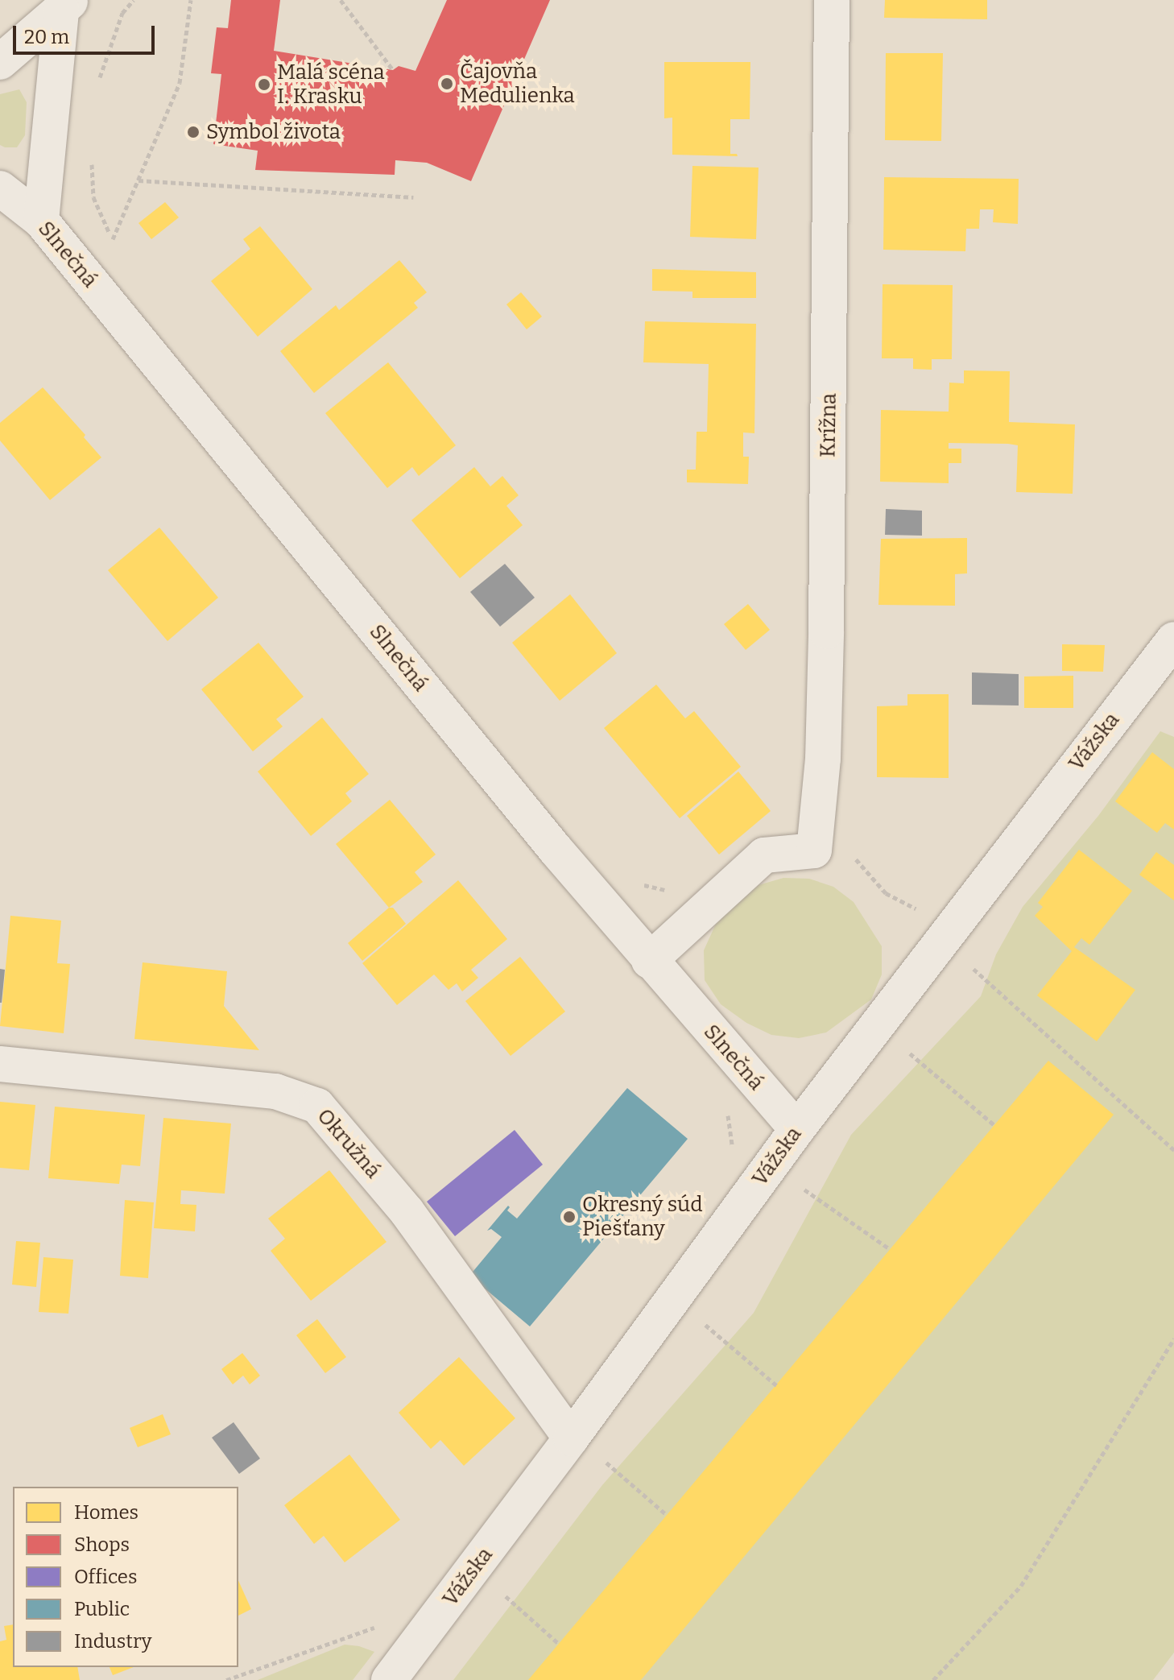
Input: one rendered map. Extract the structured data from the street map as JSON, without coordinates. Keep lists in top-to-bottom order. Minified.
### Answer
{"streets":{"street":["Slnečná","Krížna","Vážska","Okružná"]},"crossings":[["Slnečná","Vážska"],["Vážska","Okružná"]],"places":["Čajovňa Medulienka","Malá scéna I. Krasku","Symbol života","Okresný súd Piešťany"],"legend":["Homes","Shops","Offices","Public","Industry"],"scale_bar":"20 m"}
